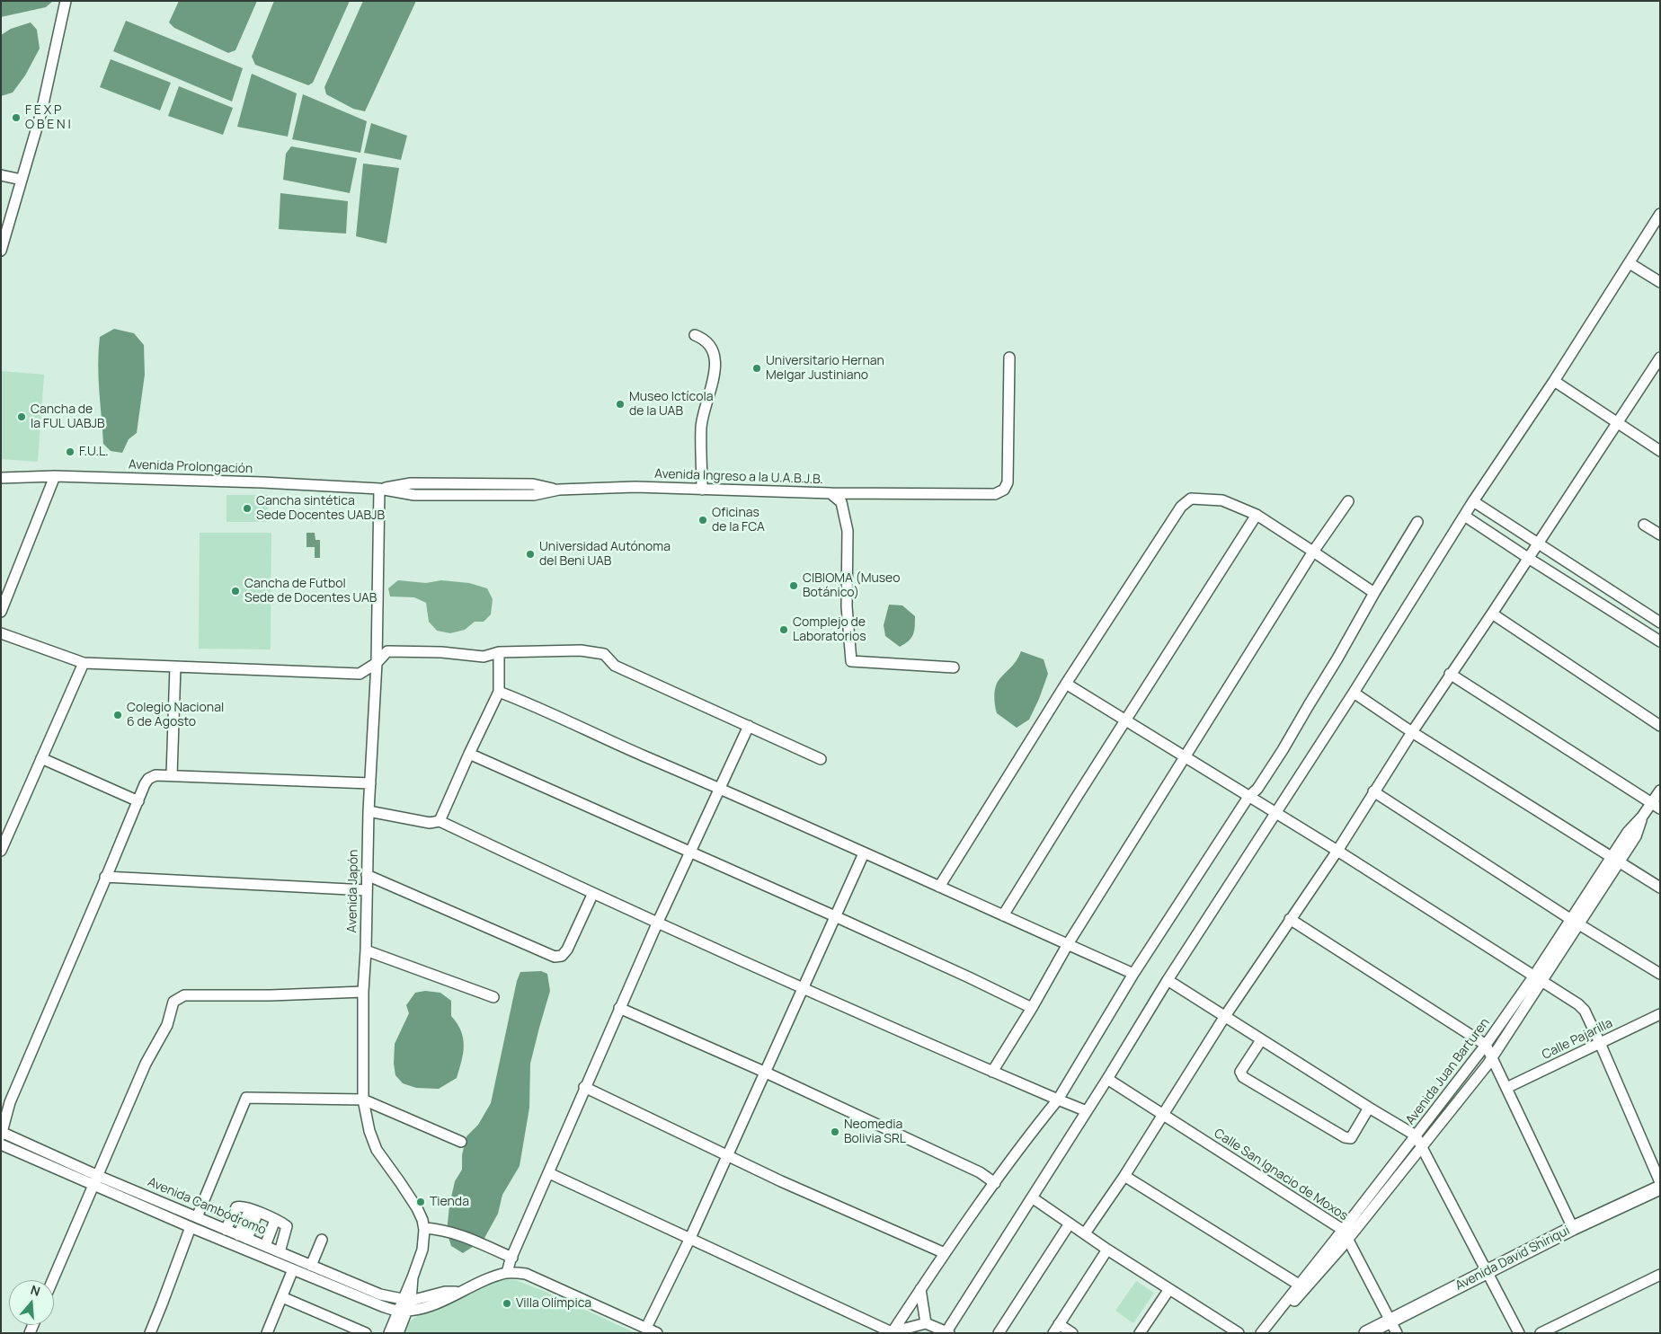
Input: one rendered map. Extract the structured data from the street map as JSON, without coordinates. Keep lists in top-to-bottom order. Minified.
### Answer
{"streets":{"main road":["Avenida David Shiriqui"],"street":["Avenida Prolongación","Avenida Ingreso a la U.A.B.J.B.","Avenida Japón","Calle Pajarilla","Avenida Juan Barturen","Calle San Ignacio de Moxos","Avenida Cambódromo"]},"crossings":[["Avenida Prolongación","Avenida Ingreso a la U.A.B.J.B."],["Avenida Prolongación","Avenida Japón"],["Avenida Ingreso a la U.A.B.J.B.","Avenida Japón"],["Avenida Japón","Avenida Cambódromo"],["Avenida Juan Barturen","Calle San Ignacio de Moxos"],["Calle San Ignacio de Moxos","Avenida David Shiriqui"]],"places":["F E X P O B E N I","Universitario Hernan Melgar Justiniano","Museo Ictícola de la UAB","Cancha de la FUL UABJB","F.U.L.","Cancha sintética Sede Docentes UABJB","Oficinas de la FCA","Universidad Autónoma del Beni UAB","CIBIOMA (Museo Botánico)","Cancha de Futbol Sede de Docentes UAB","Complejo de Laboratorios","Colegio Nacional 6 de Agosto","Neomedia Bolivia SRL","Tienda","Villa Olímpica"],"north":"top"}
